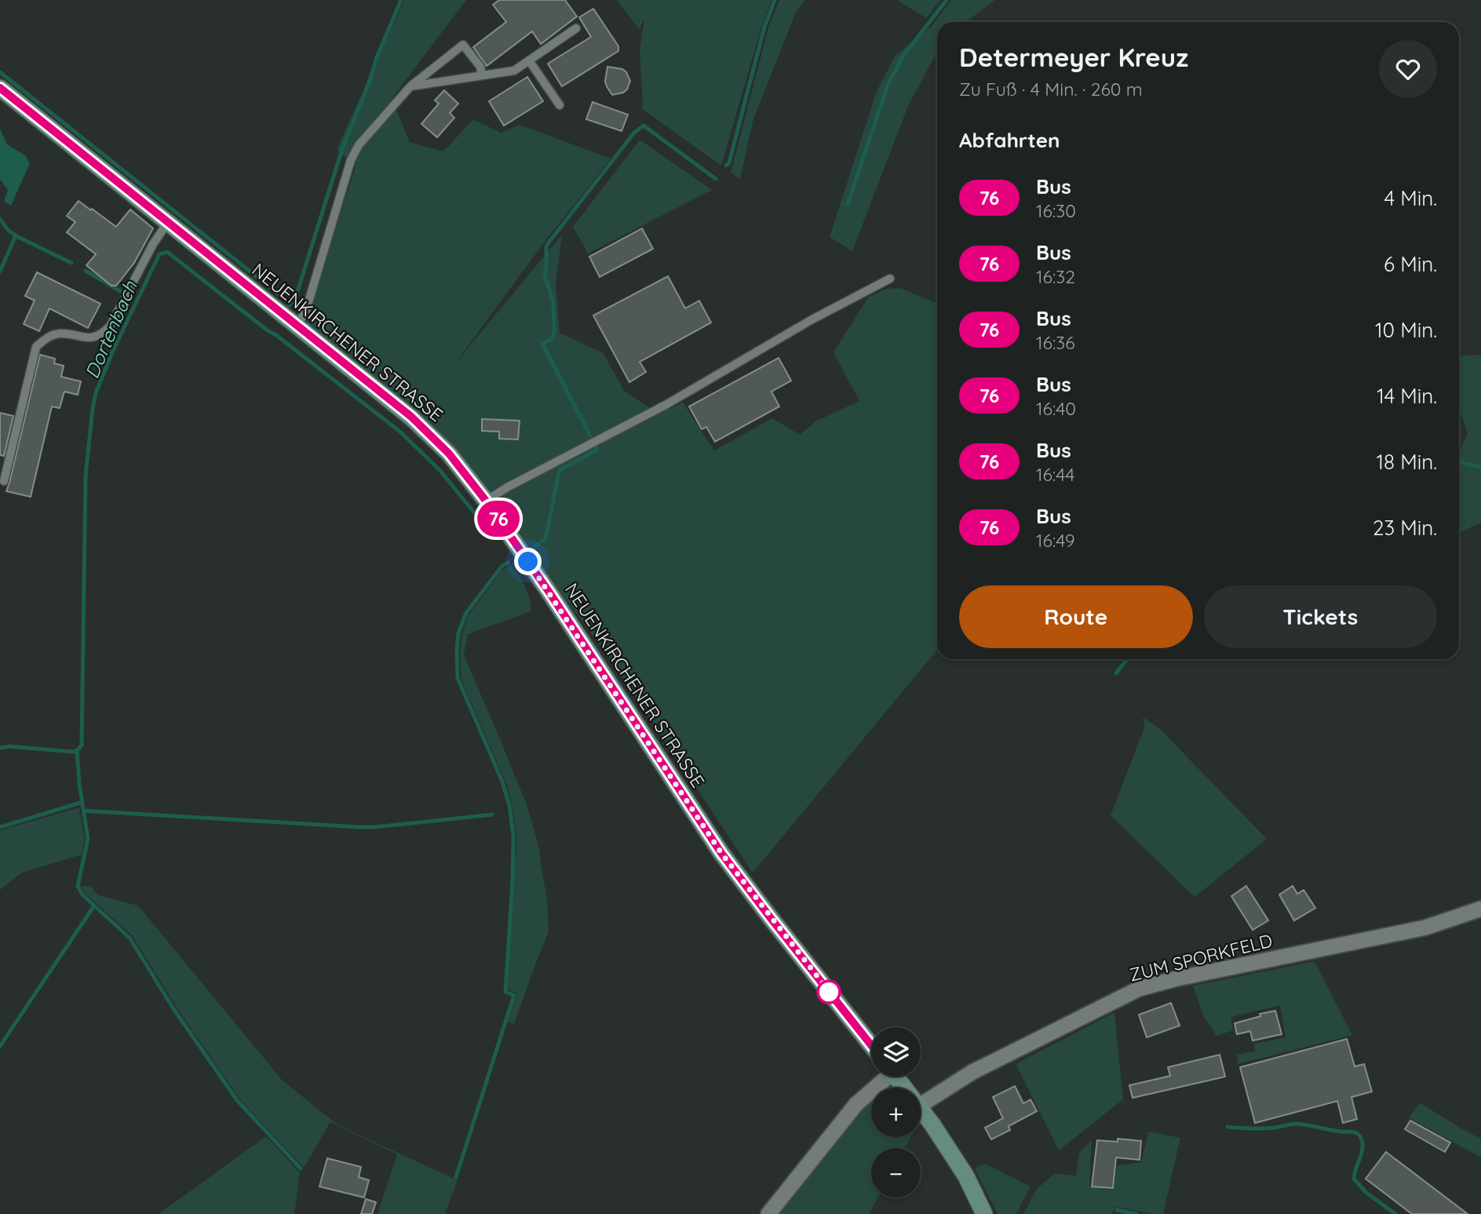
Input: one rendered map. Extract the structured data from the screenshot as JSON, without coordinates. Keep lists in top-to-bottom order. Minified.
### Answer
{"streets":{"street":["NEUENKIRCHENER STRASSE","ZUM SPORKFELD"]},"water":["Dortenbach"],"lines":["bus line 76"],"page":{"on_map":"76","heading":[["Determeyer Kreuz","Zu Fuß · 4 Min. · 260 m"],"Abfahrten"],"list":[{"mark":"76","name":"Bus","note":"16:30","value":"4 Min."},{"mark":"76","name":"Bus","note":"16:32","value":"6 Min."},{"mark":"76","name":"Bus","note":"16:36","value":"10 Min."},{"mark":"76","name":"Bus","note":"16:40","value":"14 Min."},{"mark":"76","name":"Bus","note":"16:44","value":"18 Min."},{"mark":"76","name":"Bus","note":"16:49","value":"23 Min."}],"buttons":["Route","Tickets"],"map_buttons":["+","−"]}}
